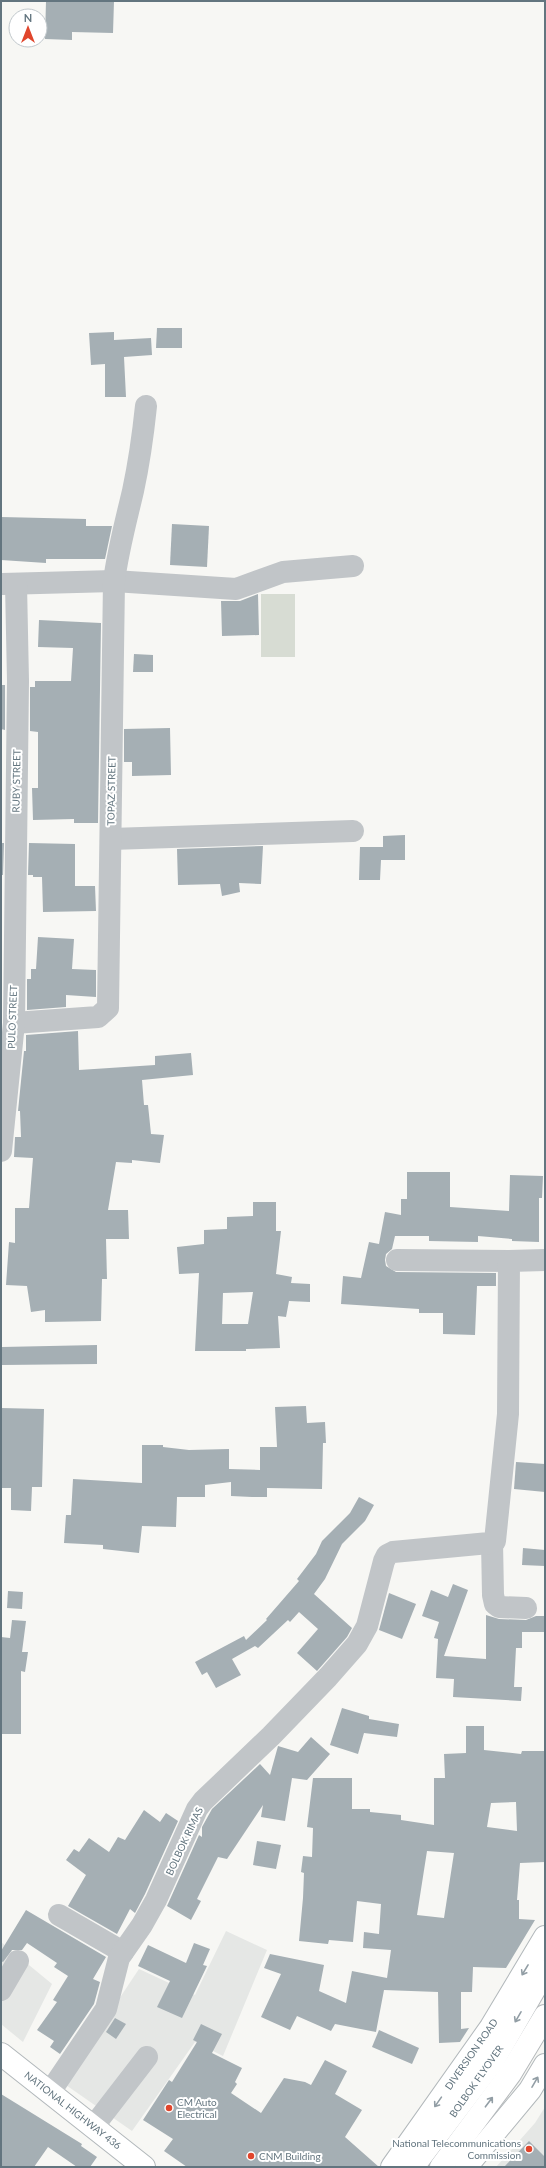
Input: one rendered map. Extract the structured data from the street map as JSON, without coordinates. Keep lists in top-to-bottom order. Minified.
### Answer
{"streets":{"main road":["DIVERSION ROAD","BOLBOK FLYOVER","NATIONAL HIGHWAY 436"],"street":["RUBY STREET","TOPAZ STREET","PULO STREET","BOLBOK RIMAS"]},"crossings":[["RUBY STREET","PULO STREET"],["TOPAZ STREET","PULO STREET"],["BOLBOK RIMAS","NATIONAL HIGHWAY 436"]],"places":["CM Auto Electrical","National Telecommunications Commission","CNM Building"],"north":"top"}
